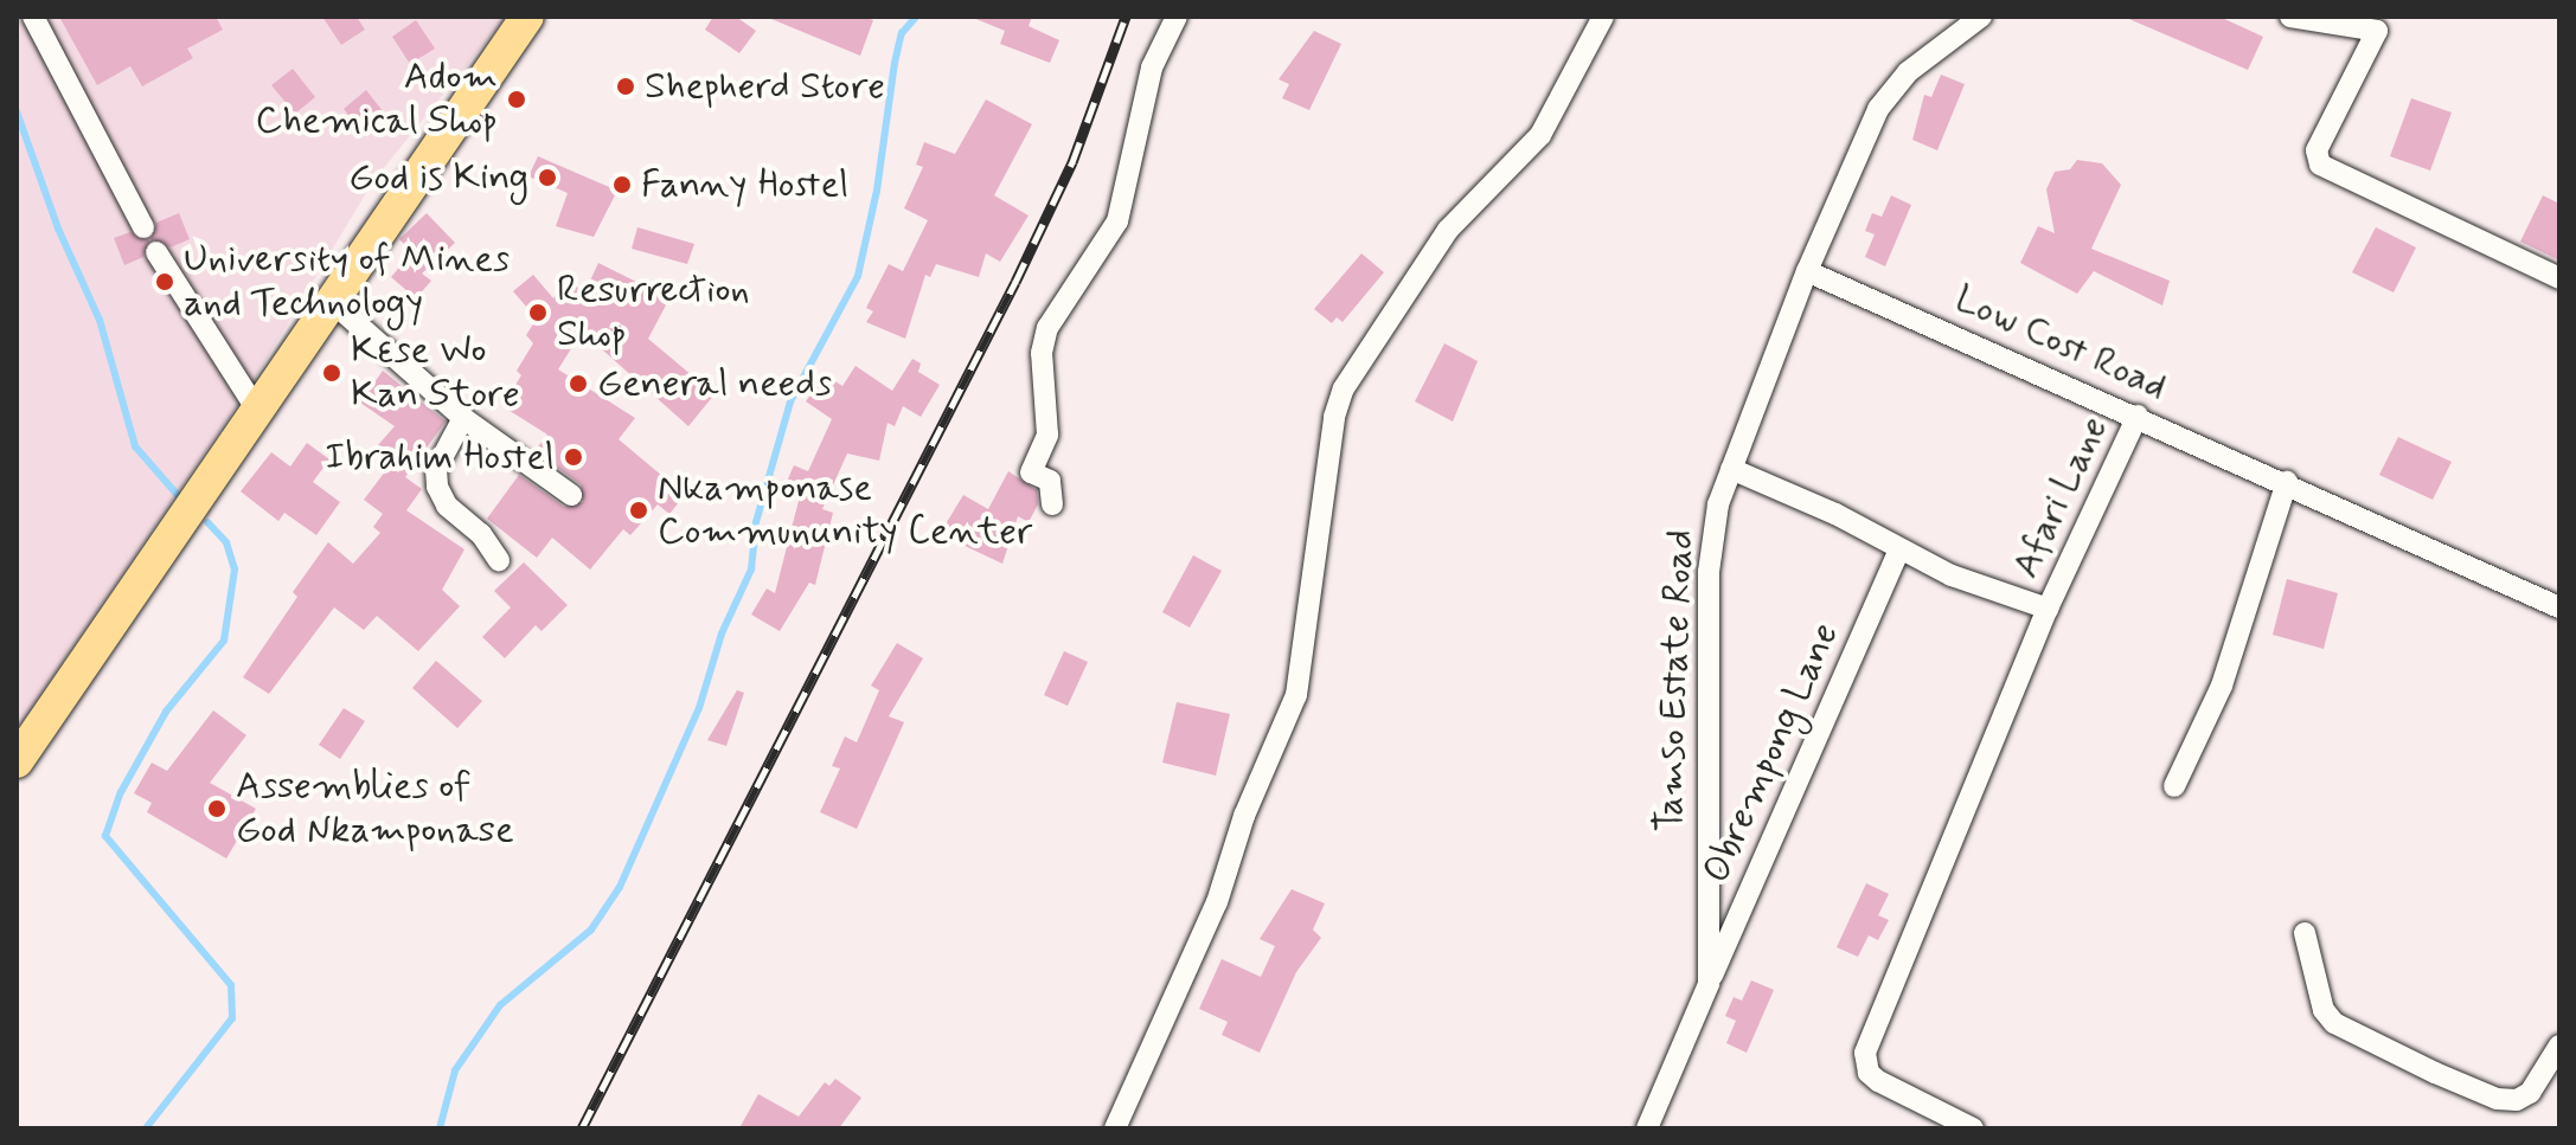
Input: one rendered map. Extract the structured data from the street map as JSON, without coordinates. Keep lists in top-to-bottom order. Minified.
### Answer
{"streets":{"street":["Low Cost Road","Afari Lane","Tamso Estate Road","Obrempong Lane"]},"crossings":[["Low Cost Road","Afari Lane"],["Low Cost Road","Tamso Estate Road"],["Tamso Estate Road","Obrempong Lane"]],"places":["Shepherd Store","Adom Chemical Shop","God is King","Fanny Hostel","University of Mines and Technology","Resurrection Shop","Kɛse Wo Kan Store","General needs","Ibrahim Hostel","Nkamponase Commununity Center","Assemblies of God Nkamponase"]}
